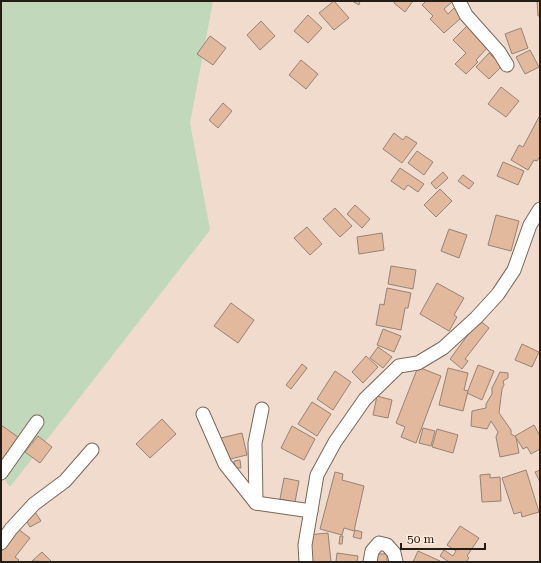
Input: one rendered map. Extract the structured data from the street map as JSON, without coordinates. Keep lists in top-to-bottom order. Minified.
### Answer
{"scale_bar":"50 m"}
